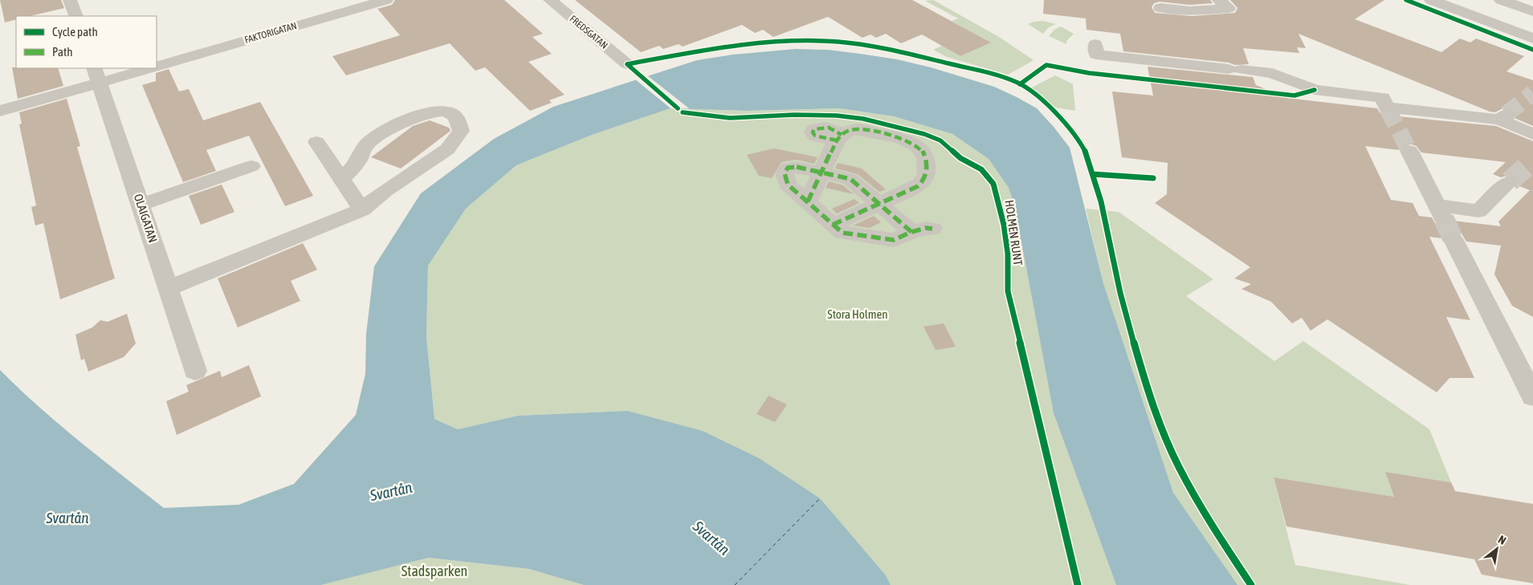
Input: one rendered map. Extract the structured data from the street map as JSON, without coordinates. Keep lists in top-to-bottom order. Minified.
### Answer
{"streets":{"street":["FREDSGATAN","FAKTORIGATAN","OLAIGATAN"],"cycle path":["HOLMEN RUNT"]},"crossings":[["FAKTORIGATAN","OLAIGATAN"]],"water":["Svartån"],"parks":["Stora Holmen","Stadsparken"],"legend":["Cycle path","Path"],"north":"top right"}
